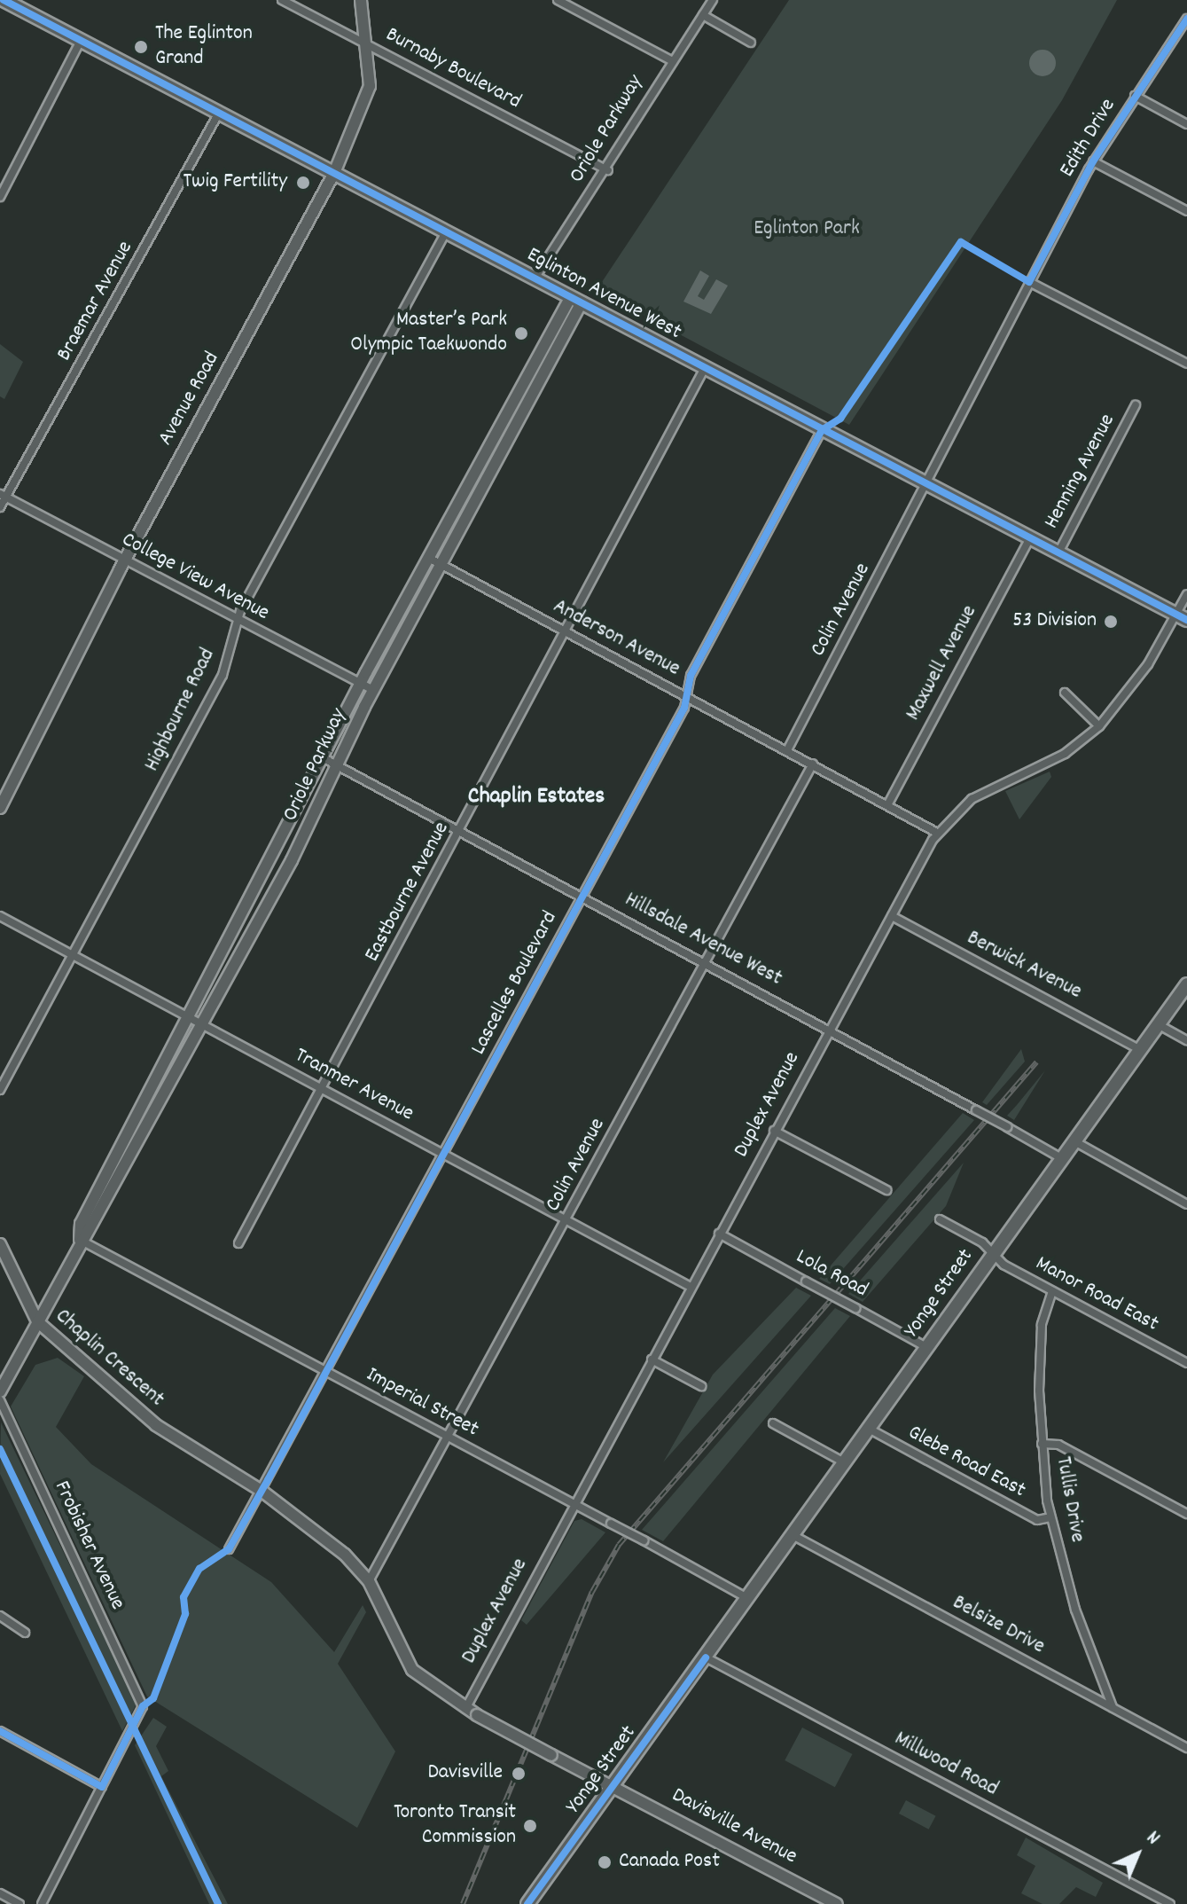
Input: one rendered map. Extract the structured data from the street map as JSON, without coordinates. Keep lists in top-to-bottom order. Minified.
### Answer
{"streets":{"main road":["Eglinton Avenue West","Yonge Street"],"street":["Burnaby Boulevard","Oriole Parkway","Edith Drive","Braemar Avenue","Avenue Road","Henning Avenue","College View Avenue","Colin Avenue","Anderson Avenue","Maxwell Avenue","Highbourne Road","Eastbourne Avenue","Hillsdale Avenue West","Berwick Avenue","Lascelles Boulevard","Tranmer Avenue","Duplex Avenue","Lola Road","Manor Road East","Chaplin Crescent","Imperial Street","Glebe Road East","Tullis Drive","Frobisher Avenue","Belsize Drive","Millwood Road","Davisville Avenue"]},"crossings":[["Burnaby Boulevard","Oriole Parkway"],["Burnaby Boulevard","Avenue Road"],["Oriole Parkway","Eglinton Avenue West"],["Oriole Parkway","College View Avenue"],["Oriole Parkway","Anderson Avenue"],["Oriole Parkway","Hillsdale Avenue West"],["Oriole Parkway","Tranmer Avenue"],["Oriole Parkway","Chaplin Crescent"],["Oriole Parkway","Imperial Street"],["Edith Drive","Eglinton Avenue West"],["Edith Drive","Colin Avenue"],["Eglinton Avenue West","Braemar Avenue"],["Eglinton Avenue West","Avenue Road"],["Eglinton Avenue West","Henning Avenue"],["Eglinton Avenue West","Colin Avenue"],["Eglinton Avenue West","Maxwell Avenue"],["Eglinton Avenue West","Highbourne Road"],["Eglinton Avenue West","Eastbourne Avenue"],["Eglinton Avenue West","Lascelles Boulevard"],["Eglinton Avenue West","Duplex Avenue"],["Braemar Avenue","College View Avenue"],["Avenue Road","College View Avenue"],["College View Avenue","Highbourne Road"],["Colin Avenue","Anderson Avenue"],["Colin Avenue","Hillsdale Avenue West"],["Colin Avenue","Tranmer Avenue"],["Colin Avenue","Chaplin Crescent"],["Colin Avenue","Imperial Street"],["Anderson Avenue","Maxwell Avenue"],["Anderson Avenue","Eastbourne Avenue"],["Anderson Avenue","Lascelles Boulevard"],["Anderson Avenue","Duplex Avenue"],["Highbourne Road","Tranmer Avenue"],["Eastbourne Avenue","Hillsdale Avenue West"],["Eastbourne Avenue","Tranmer Avenue"],["Hillsdale Avenue West","Lascelles Boulevard"],["Hillsdale Avenue West","Duplex Avenue"],["Hillsdale Avenue West","Yonge Street"],["Berwick Avenue","Duplex Avenue"],["Berwick Avenue","Yonge Street"],["Lascelles Boulevard","Tranmer Avenue"],["Lascelles Boulevard","Chaplin Crescent"],["Lascelles Boulevard","Imperial Street"],["Tranmer Avenue","Duplex Avenue"],["Duplex Avenue","Lola Road"],["Duplex Avenue","Chaplin Crescent"],["Duplex Avenue","Imperial Street"],["Lola Road","Yonge Street"],["Yonge Street","Manor Road East"],["Yonge Street","Chaplin Crescent"],["Yonge Street","Imperial Street"],["Yonge Street","Glebe Road East"],["Yonge Street","Belsize Drive"],["Yonge Street","Millwood Road"],["Yonge Street","Davisville Avenue"],["Manor Road East","Tullis Drive"],["Chaplin Crescent","Davisville Avenue"],["Glebe Road East","Tullis Drive"],["Tullis Drive","Belsize Drive"]],"districts":["Chaplin Estates"],"parks":["Eglinton Park"],"places":["The Eglinton Grand","Twig Fertility","Master’s Park Olympic Taekwondo","53 Division","Davisville","Toronto Transit Commission","Canada Post"],"north":"top right"}
